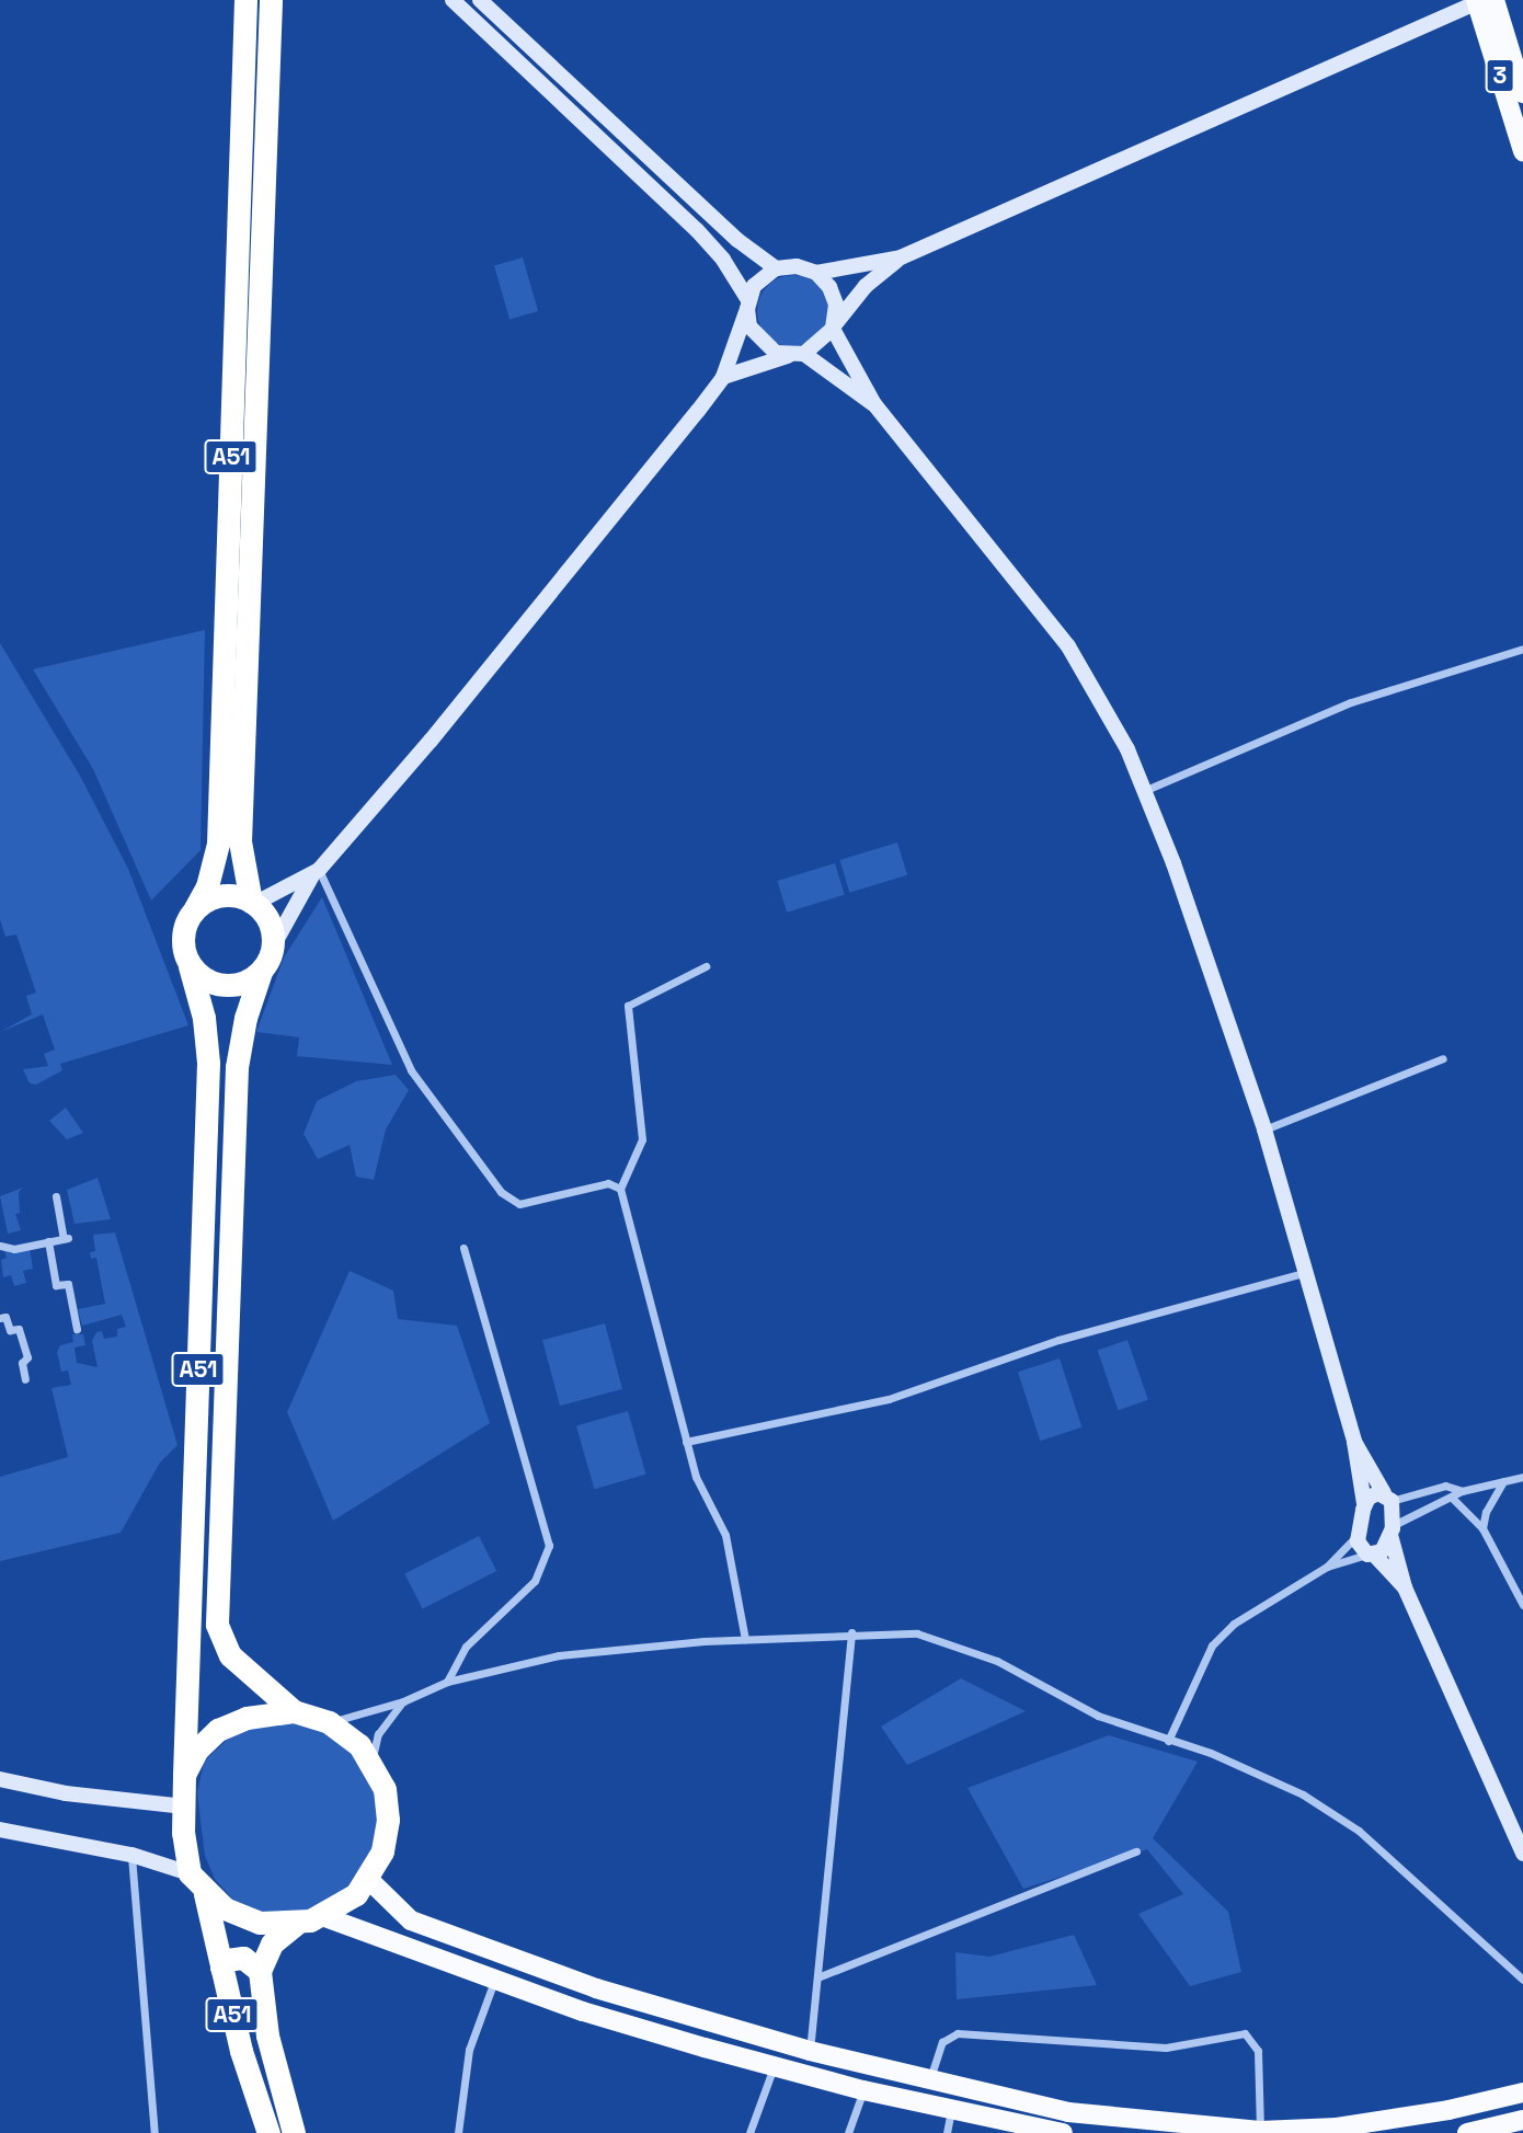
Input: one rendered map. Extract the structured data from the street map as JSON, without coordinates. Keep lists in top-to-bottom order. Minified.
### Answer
{"streets":{"highway":["A51"],"main road":["3"]}}
